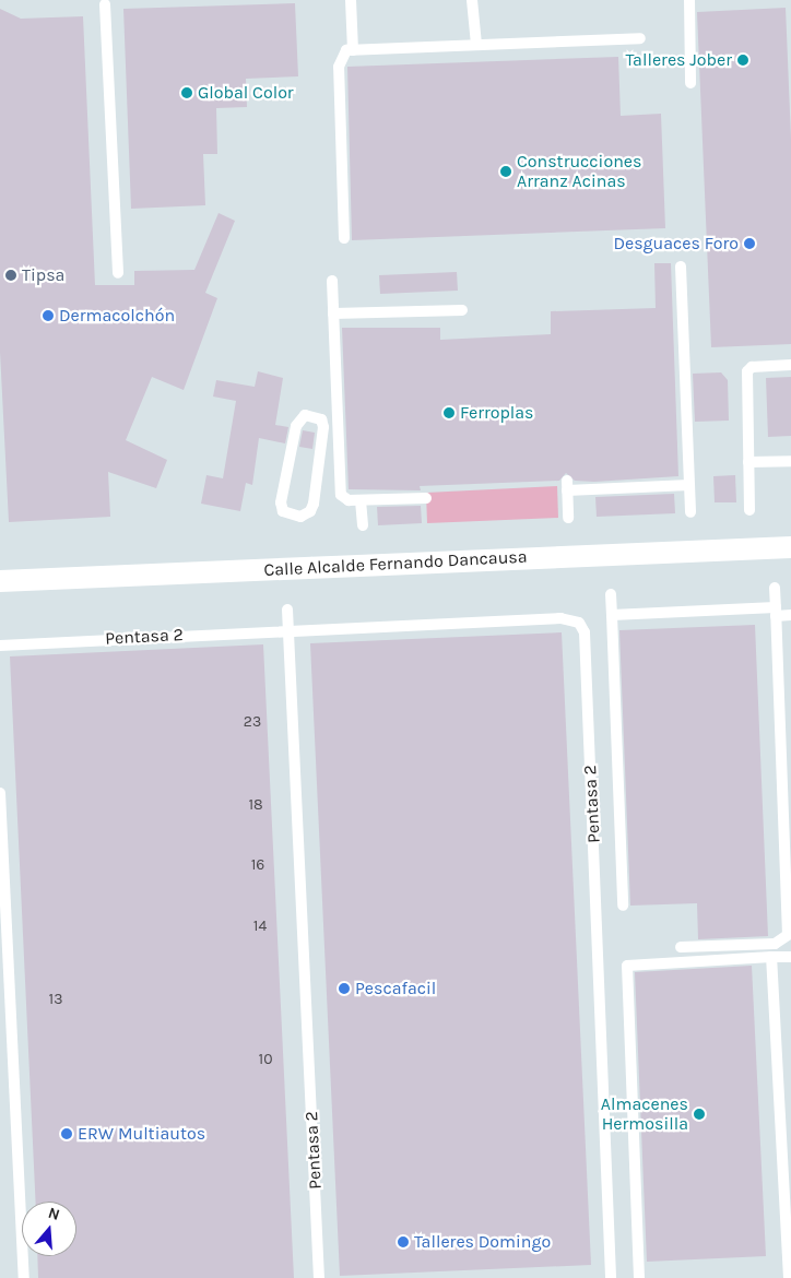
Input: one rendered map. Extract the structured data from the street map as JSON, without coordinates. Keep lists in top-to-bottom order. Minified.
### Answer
{"streets":{"street":["Calle Alcalde Fernando Dancausa"],"lane":["Pentasa 2"]},"places":["Talleres Jober","Global Color","Construcciones Arranz Acinas","Desguaces Foro","Tipsa","Dermacolchón","Ferroplas","Pescafacil","Almacenes Hermosilla","ERW Multiautos","Talleres Domingo"],"house_numbers":["23","18","16","14","13","10"],"north":"top"}
